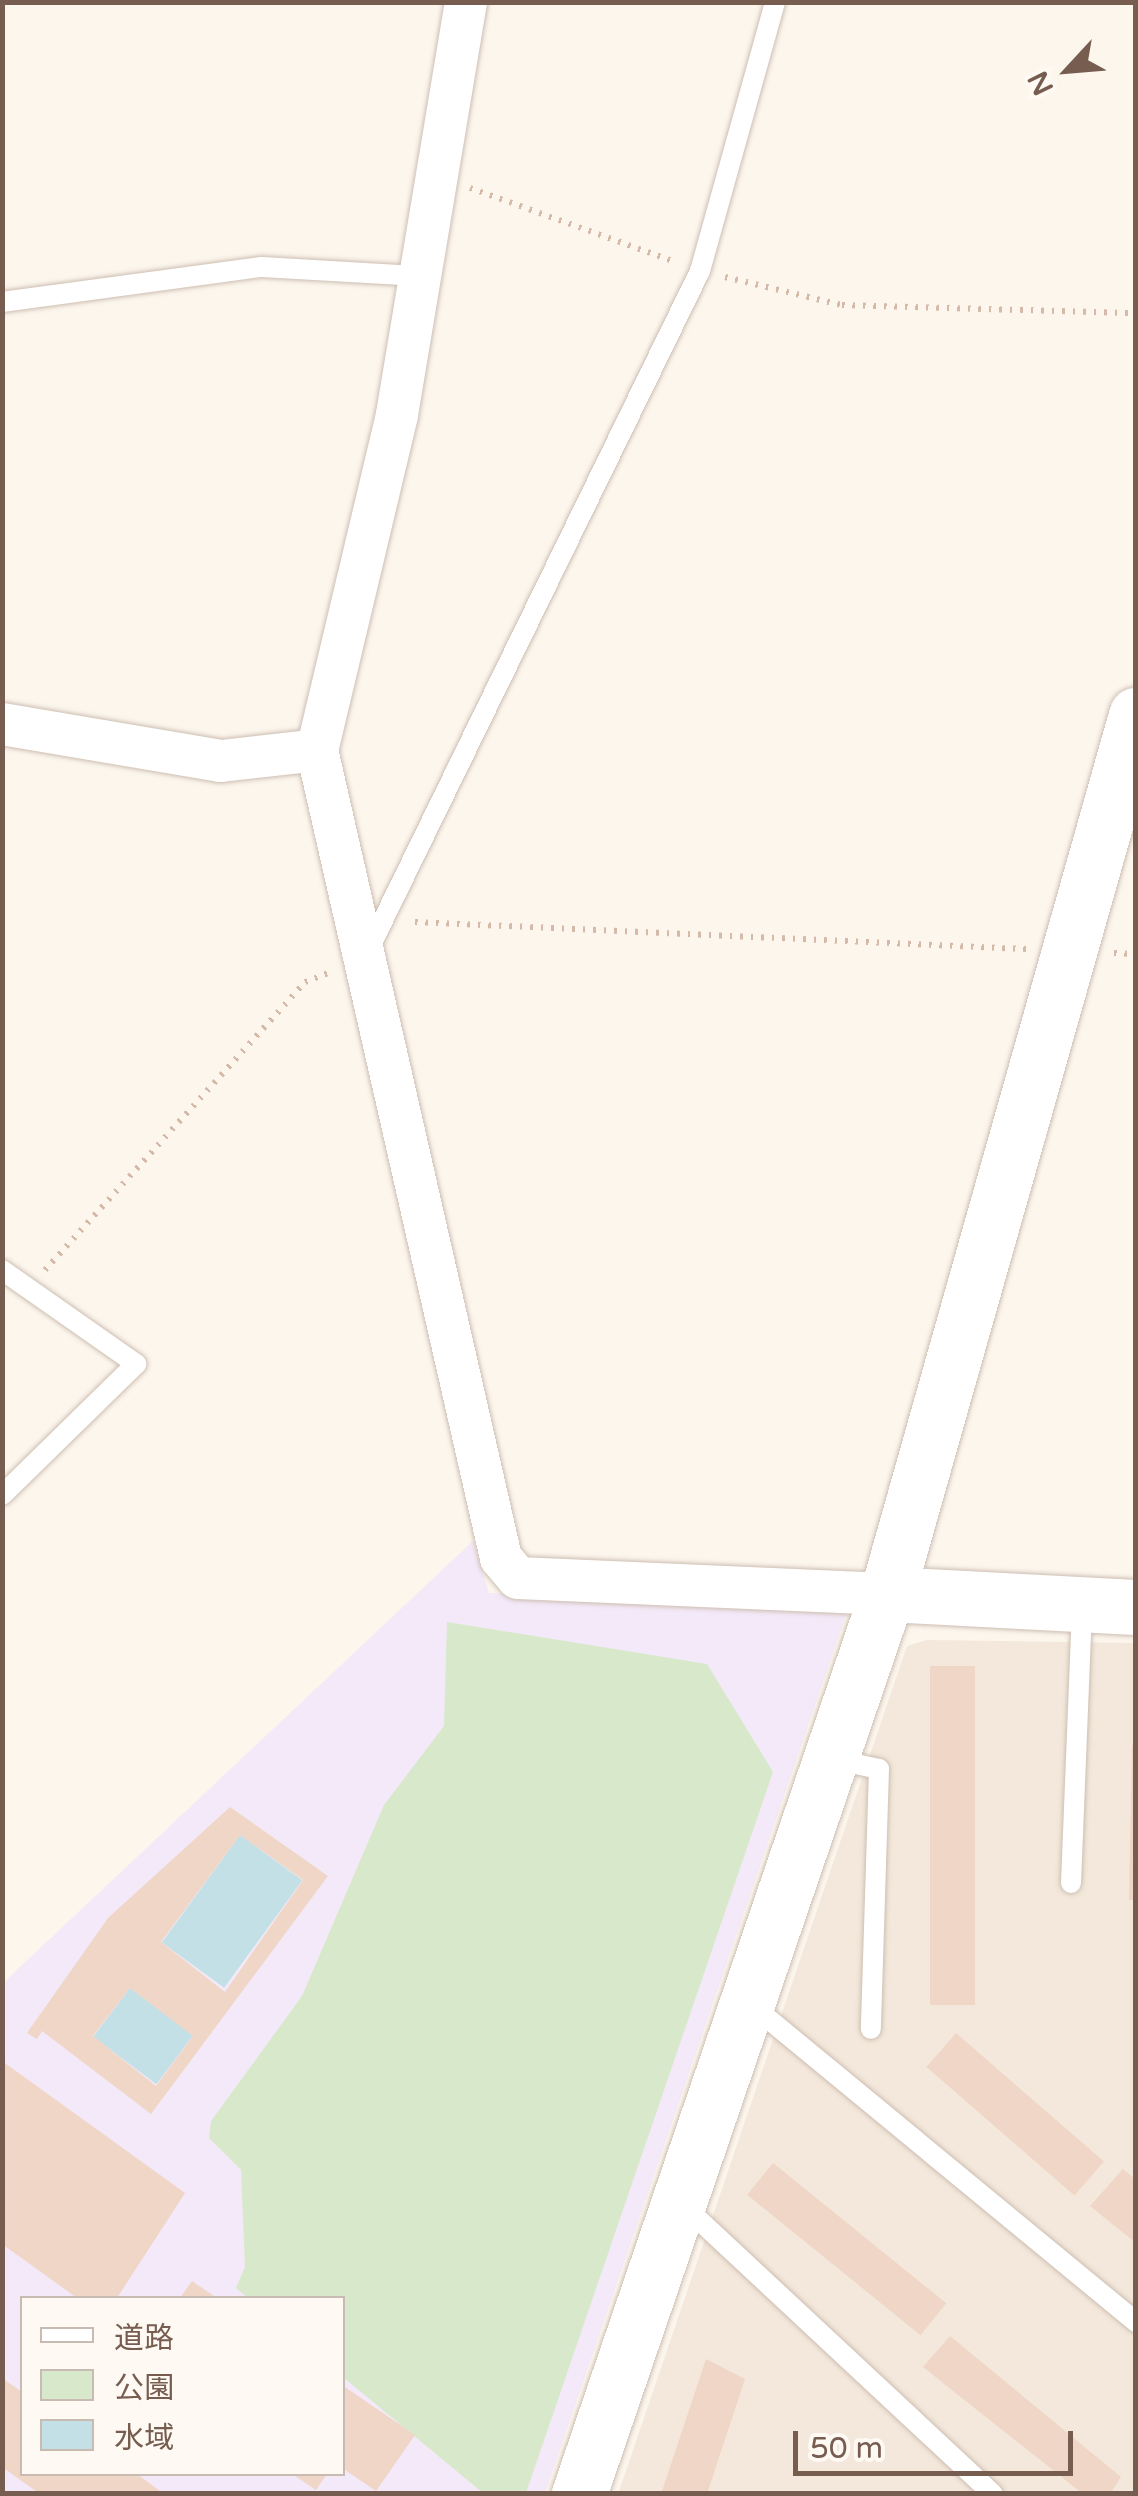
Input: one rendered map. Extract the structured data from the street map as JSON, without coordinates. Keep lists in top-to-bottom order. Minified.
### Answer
{"legend":["道路","公園","水域"],"scale_bar":"50 m","north":"bottom left"}
